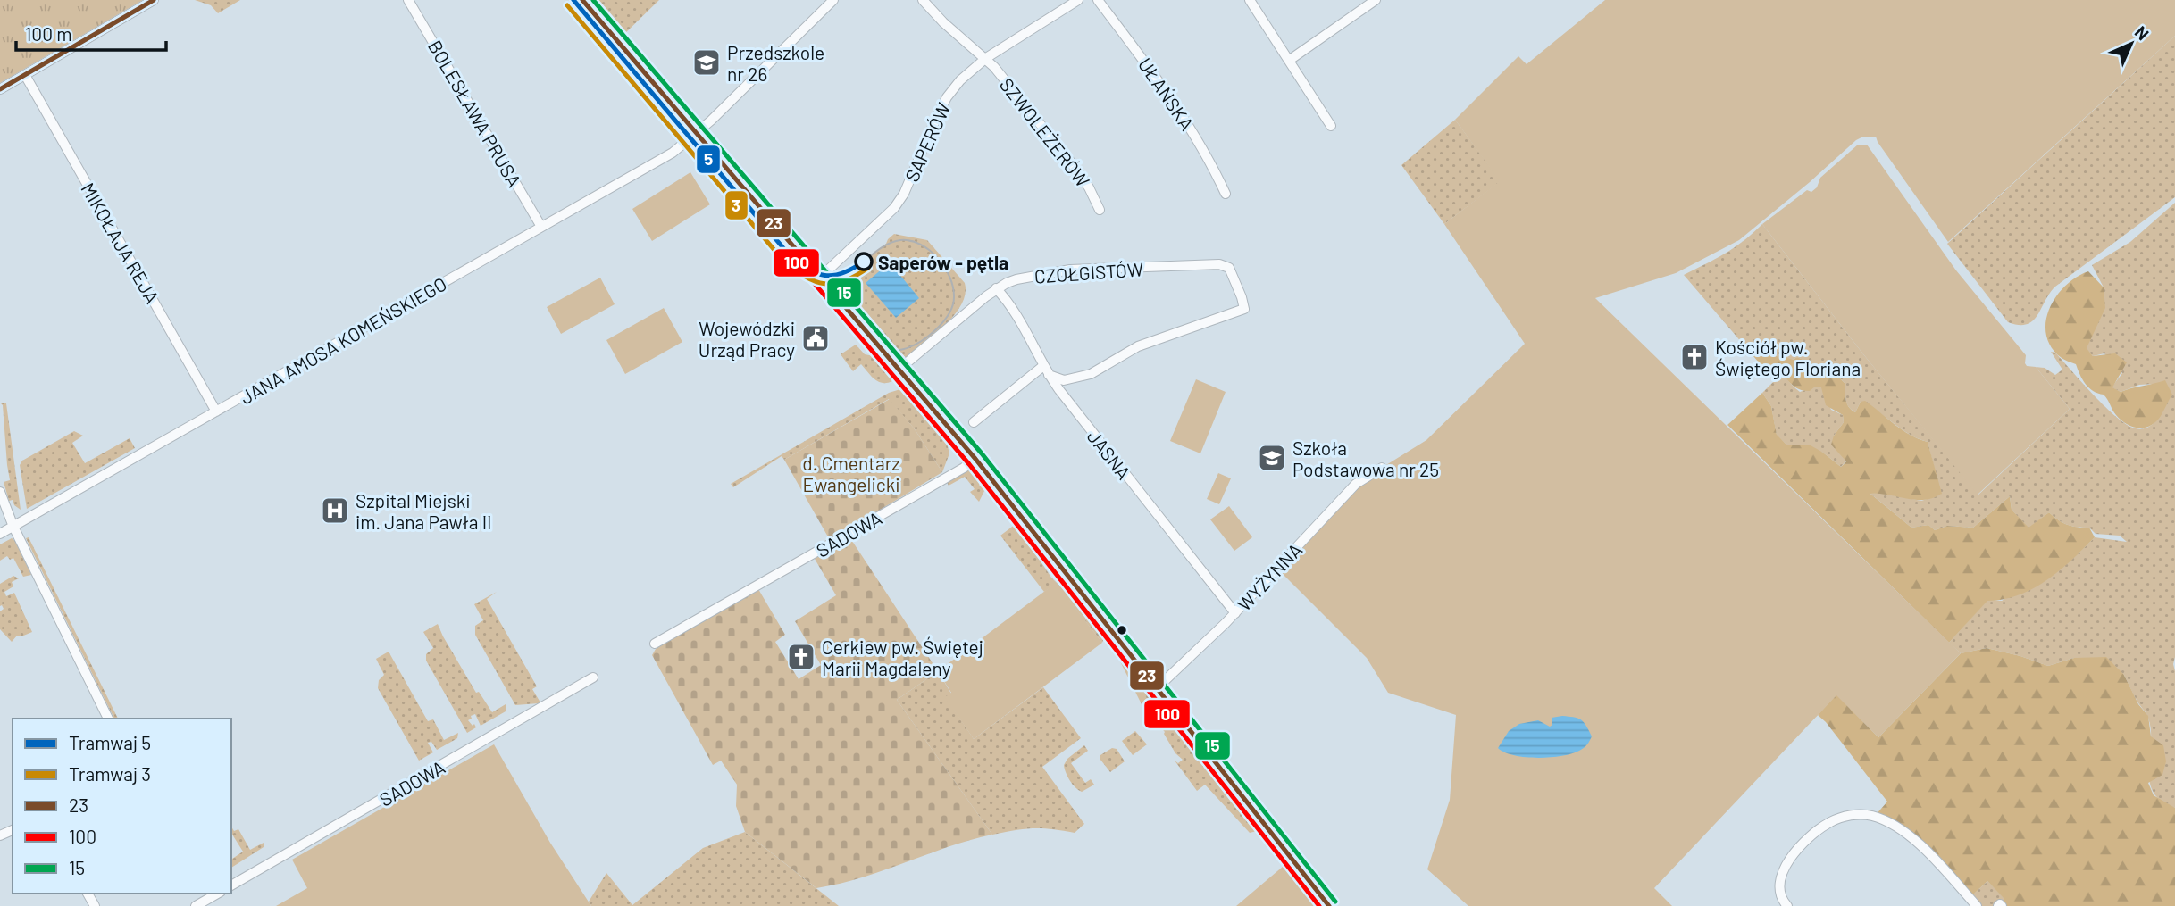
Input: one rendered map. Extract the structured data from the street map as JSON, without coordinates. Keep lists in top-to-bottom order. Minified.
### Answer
{"streets":{"street":["UŁAŃSKA","BOLESŁAWA PRUSA","SZWOLEŻERÓW","SAPERÓW","MIKOŁAJA REJA","CZOŁGISTÓW","JANA AMOSA KOMEŃSKIEGO","JASNA","SADOWA","WYŻYNNA"]},"crossings":[["BOLESŁAWA PRUSA","JANA AMOSA KOMEŃSKIEGO"],["SZWOLEŻERÓW","SAPERÓW"],["MIKOŁAJA REJA","JANA AMOSA KOMEŃSKIEGO"],["CZOŁGISTÓW","JASNA"],["JASNA","WYŻYNNA"]],"parks":["d. Cmentarz Ewangelicki"],"places":{"school or university":["Przedszkole nr 26","Szkoła Podstawowa nr 25"],"other":["Saperów - pętla"],"public building":["Wojewódzki Urząd Pracy"],"church":["Kościół pw. Świętego Floriana","Cerkiew pw. Świętej Marii Magdaleny"],"hospital":["Szpital Miejski im. Jana Pawła II"]},"lines":["tram line 5","transit line 23","transit line 15","tram line 3","transit line 100"],"legend":["Tramwaj 5","Tramwaj 3","23","100","15"],"scale_bar":"100 m","north":"top right"}
